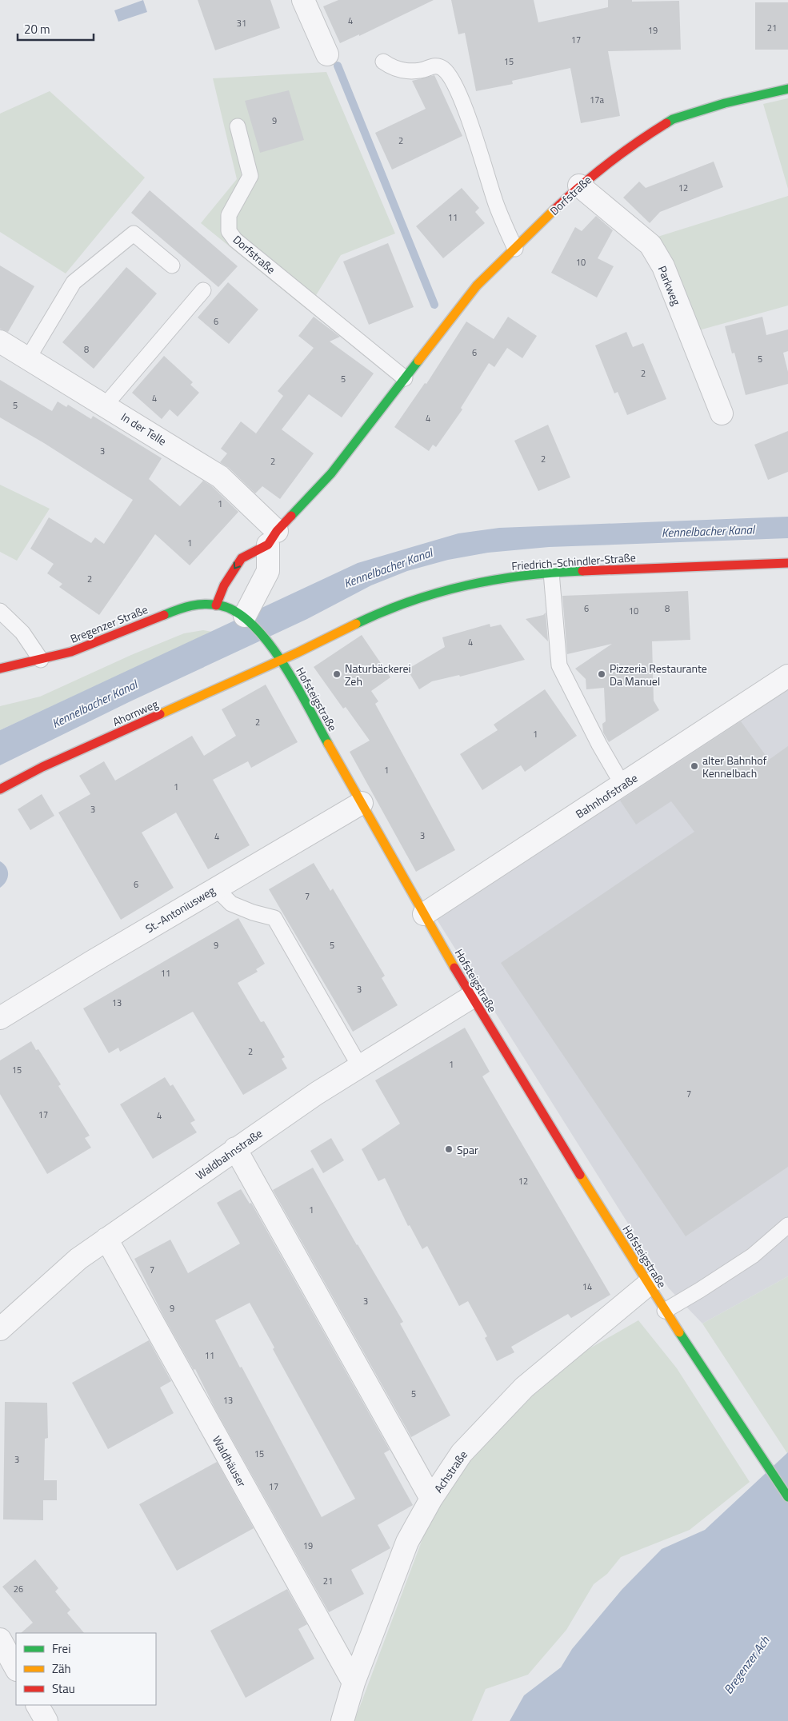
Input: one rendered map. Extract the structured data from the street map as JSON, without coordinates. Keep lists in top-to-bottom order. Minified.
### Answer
{"streets":{"street":["Dorfstraße","Parkweg","In der Telle","Friedrich-Schindler-Straße","Bregenzer Straße","Hofsteigstraße","Ahornweg","Bahnhofstraße","St.-Antoniusweg","Waldbahnstraße","Waldhäuser","Achstraße"]},"crossings":[["Dorfstraße","Parkweg"],["Dorfstraße","In der Telle"],["Dorfstraße","Bregenzer Straße"],["Dorfstraße","Hofsteigstraße"],["Friedrich-Schindler-Straße","Hofsteigstraße"],["Friedrich-Schindler-Straße","Ahornweg"],["Bregenzer Straße","Hofsteigstraße"],["Hofsteigstraße","Ahornweg"],["Hofsteigstraße","Bahnhofstraße"],["Hofsteigstraße","St.-Antoniusweg"],["Hofsteigstraße","Waldbahnstraße"],["Hofsteigstraße","Achstraße"],["Waldbahnstraße","Waldhäuser"],["Waldhäuser","Achstraße"]],"water":["Kennelbacher Kanal","Bregenzer Ach"],"places":["Naturbäckerei Zeh","Pizzeria Restaurante Da Manuel","alter Bahnhof Kennelbach","Spar"],"house_numbers":["4","31","21","19","17","15","17a","9","2","12","11","10","6","8","6","5","2","5","4","5","4","3","2","2","1","1","2","6","8","10","4","2","1","1","1","3","3","4","6","7","9","5","11","3","13","2","1","15","7","17","4","12","1","7","14","3","9","11","5","13","15","3","17","19","21","26"],"legend":["Frei","Zäh","Stau"],"scale_bar":"20 m"}
